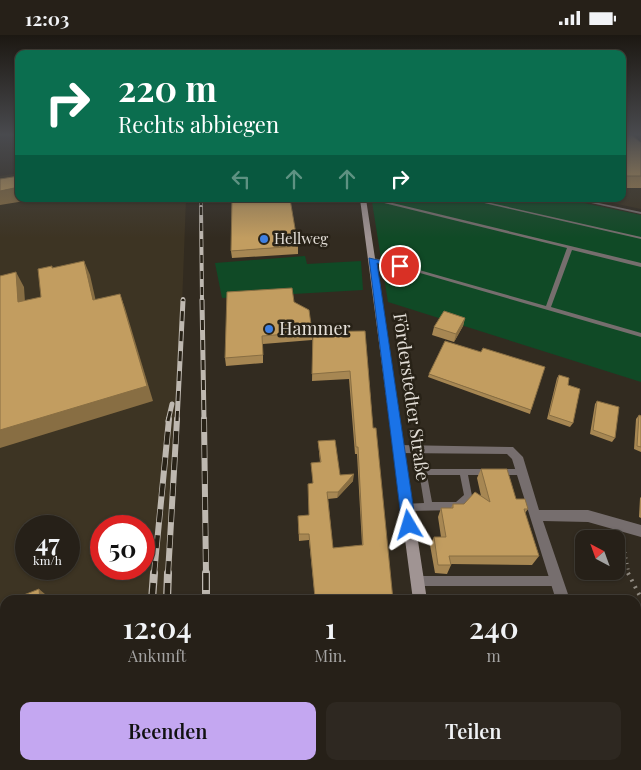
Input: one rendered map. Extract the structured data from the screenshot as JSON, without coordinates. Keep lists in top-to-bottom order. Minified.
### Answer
{"streets":{"main road":["Förderstedter Straße"]},"places":["Hellweg","Hammer"],"north":"top left","page":{"status":"12:03","turn":["220 m","Rechts abbiegen"],"speed":"47 km/h","limit":"50","eta":["12:04","Ankunft","1","Min.","240","m"],"buttons":["Beenden","Teilen"]}}
